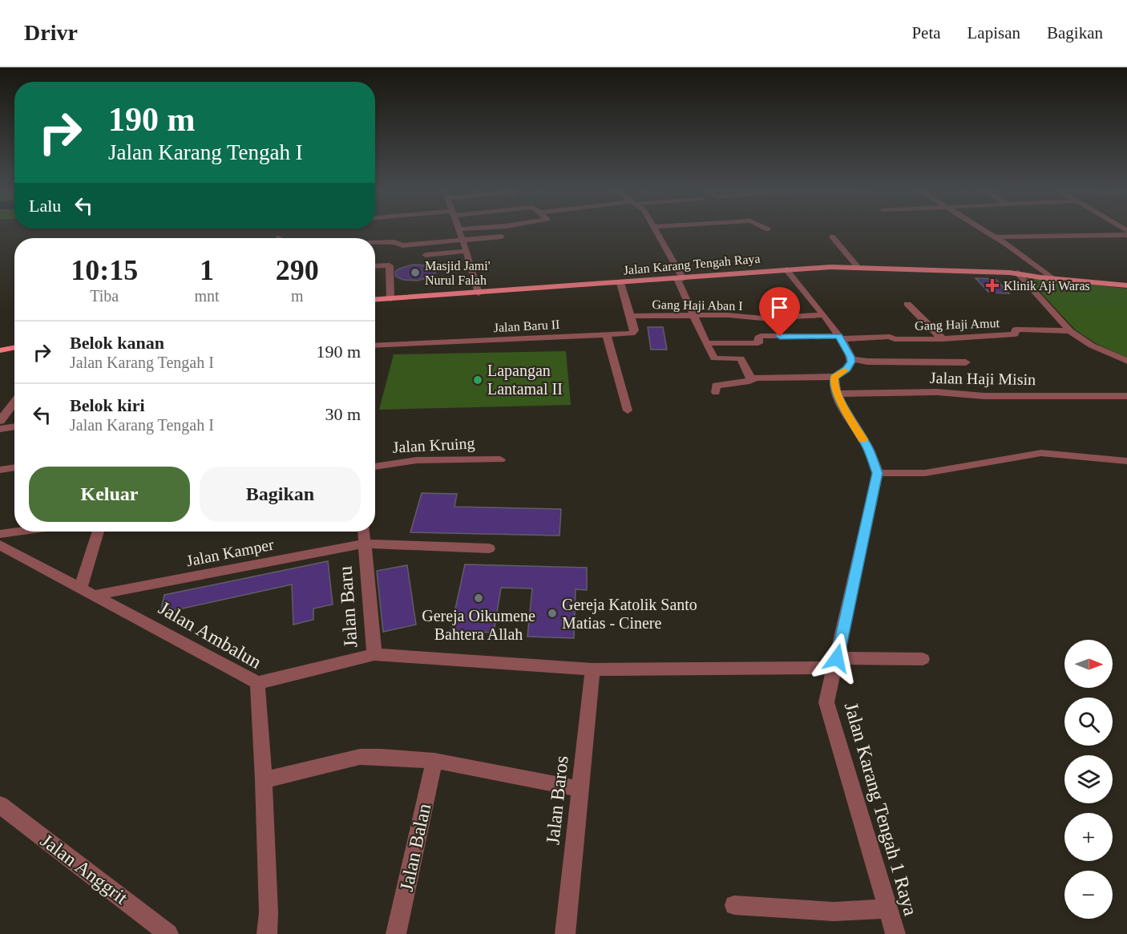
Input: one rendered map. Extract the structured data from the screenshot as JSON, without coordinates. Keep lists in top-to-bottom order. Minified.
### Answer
{"streets":{"main road":["Jalan Karang Tengah Raya"],"street":["Gang Haji Aban I","Gang Haji Amut","Jalan Baru II","Jalan Haji Misin","Jalan Kruing","Jalan Kamper","Jalan Baru","Jalan Ambalun","Jalan Baros","Jalan Karang Tengah 1 Raya","Jalan Balan","Jalan Anggrit"]},"crossings":[["Jalan Karang Tengah Raya","Jalan Baru II"],["Gang Haji Aban I","Jalan Baru II"],["Jalan Kamper","Jalan Baru"],["Jalan Kamper","Jalan Ambalun"],["Jalan Baru","Jalan Ambalun"]],"places":{"other":["Masjid Jami' Nurul Falah","Lapangan Lantamal II","Gereja Oikumene Bahtera Allah","Gereja Katolik Santo Matias - Cinere"],"health":["Klinik Aji Waras"]},"north":"right","page":{"header":"Drivr","nav":["Peta","Lapisan","Bagikan"],"turn":["190 m","Jalan Karang Tengah I"],"then":"Lalu","eta":["10:15","Tiba","1","mnt","290","m"],"list":[{"name":"Belok kanan","note":"Jalan Karang Tengah I","value":"190 m"},{"name":"Belok kiri","note":"Jalan Karang Tengah I","value":"30 m"}],"buttons":["Keluar","Bagikan"],"map_buttons":["+","−"]}}
